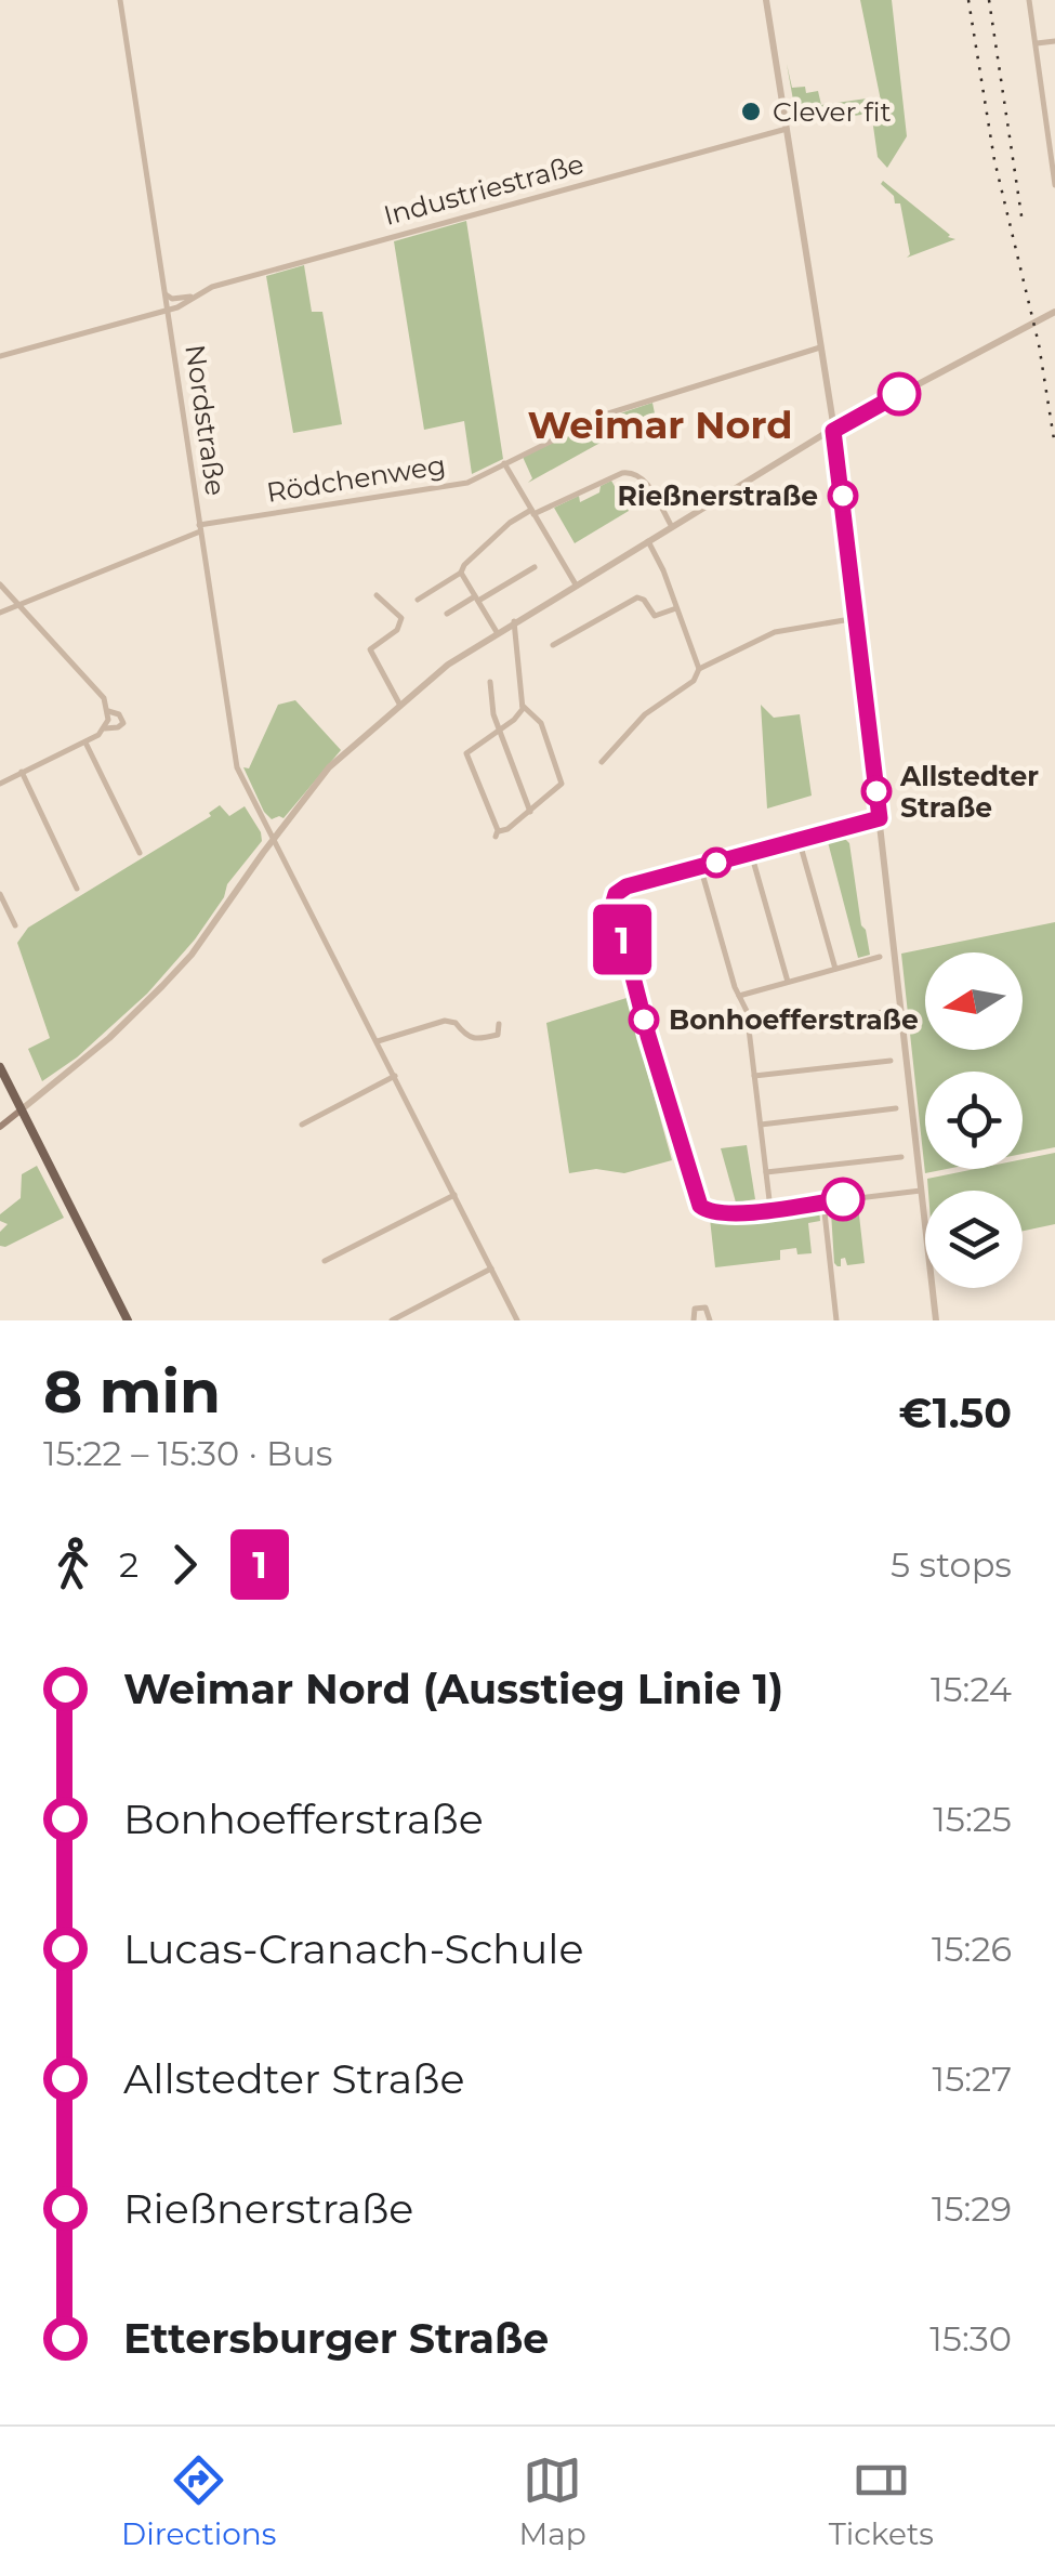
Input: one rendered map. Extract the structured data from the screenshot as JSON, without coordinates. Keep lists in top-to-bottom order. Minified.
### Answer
{"streets":{"street":["Industriestraße","Nordstraße","Rödchenweg"]},"crossings":[["Industriestraße","Nordstraße"],["Nordstraße","Rödchenweg"]],"districts":["Weimar Nord"],"places":["Clever fit","Rießnerstraße","Allstedter Straße","Bonhoefferstraße"],"lines":["bus line 1"],"north":"left","page":{"on_map":"1","heading":["8 min","15:22 – 15:30 · Bus","€1.50"],"legs":["2","1","5 stops"],"list":[{"name":"Weimar Nord (Ausstieg Linie 1)","value":"15:24"},{"name":"Bonhoefferstraße","value":"15:25"},{"name":"Lucas-Cranach-Schule","value":"15:26"},{"name":"Allstedter Straße","value":"15:27"},{"name":"Rießnerstraße","value":"15:29"},{"name":"Ettersburger Straße","value":"15:30"}],"tabs":["Directions","Map","Tickets"]}}
